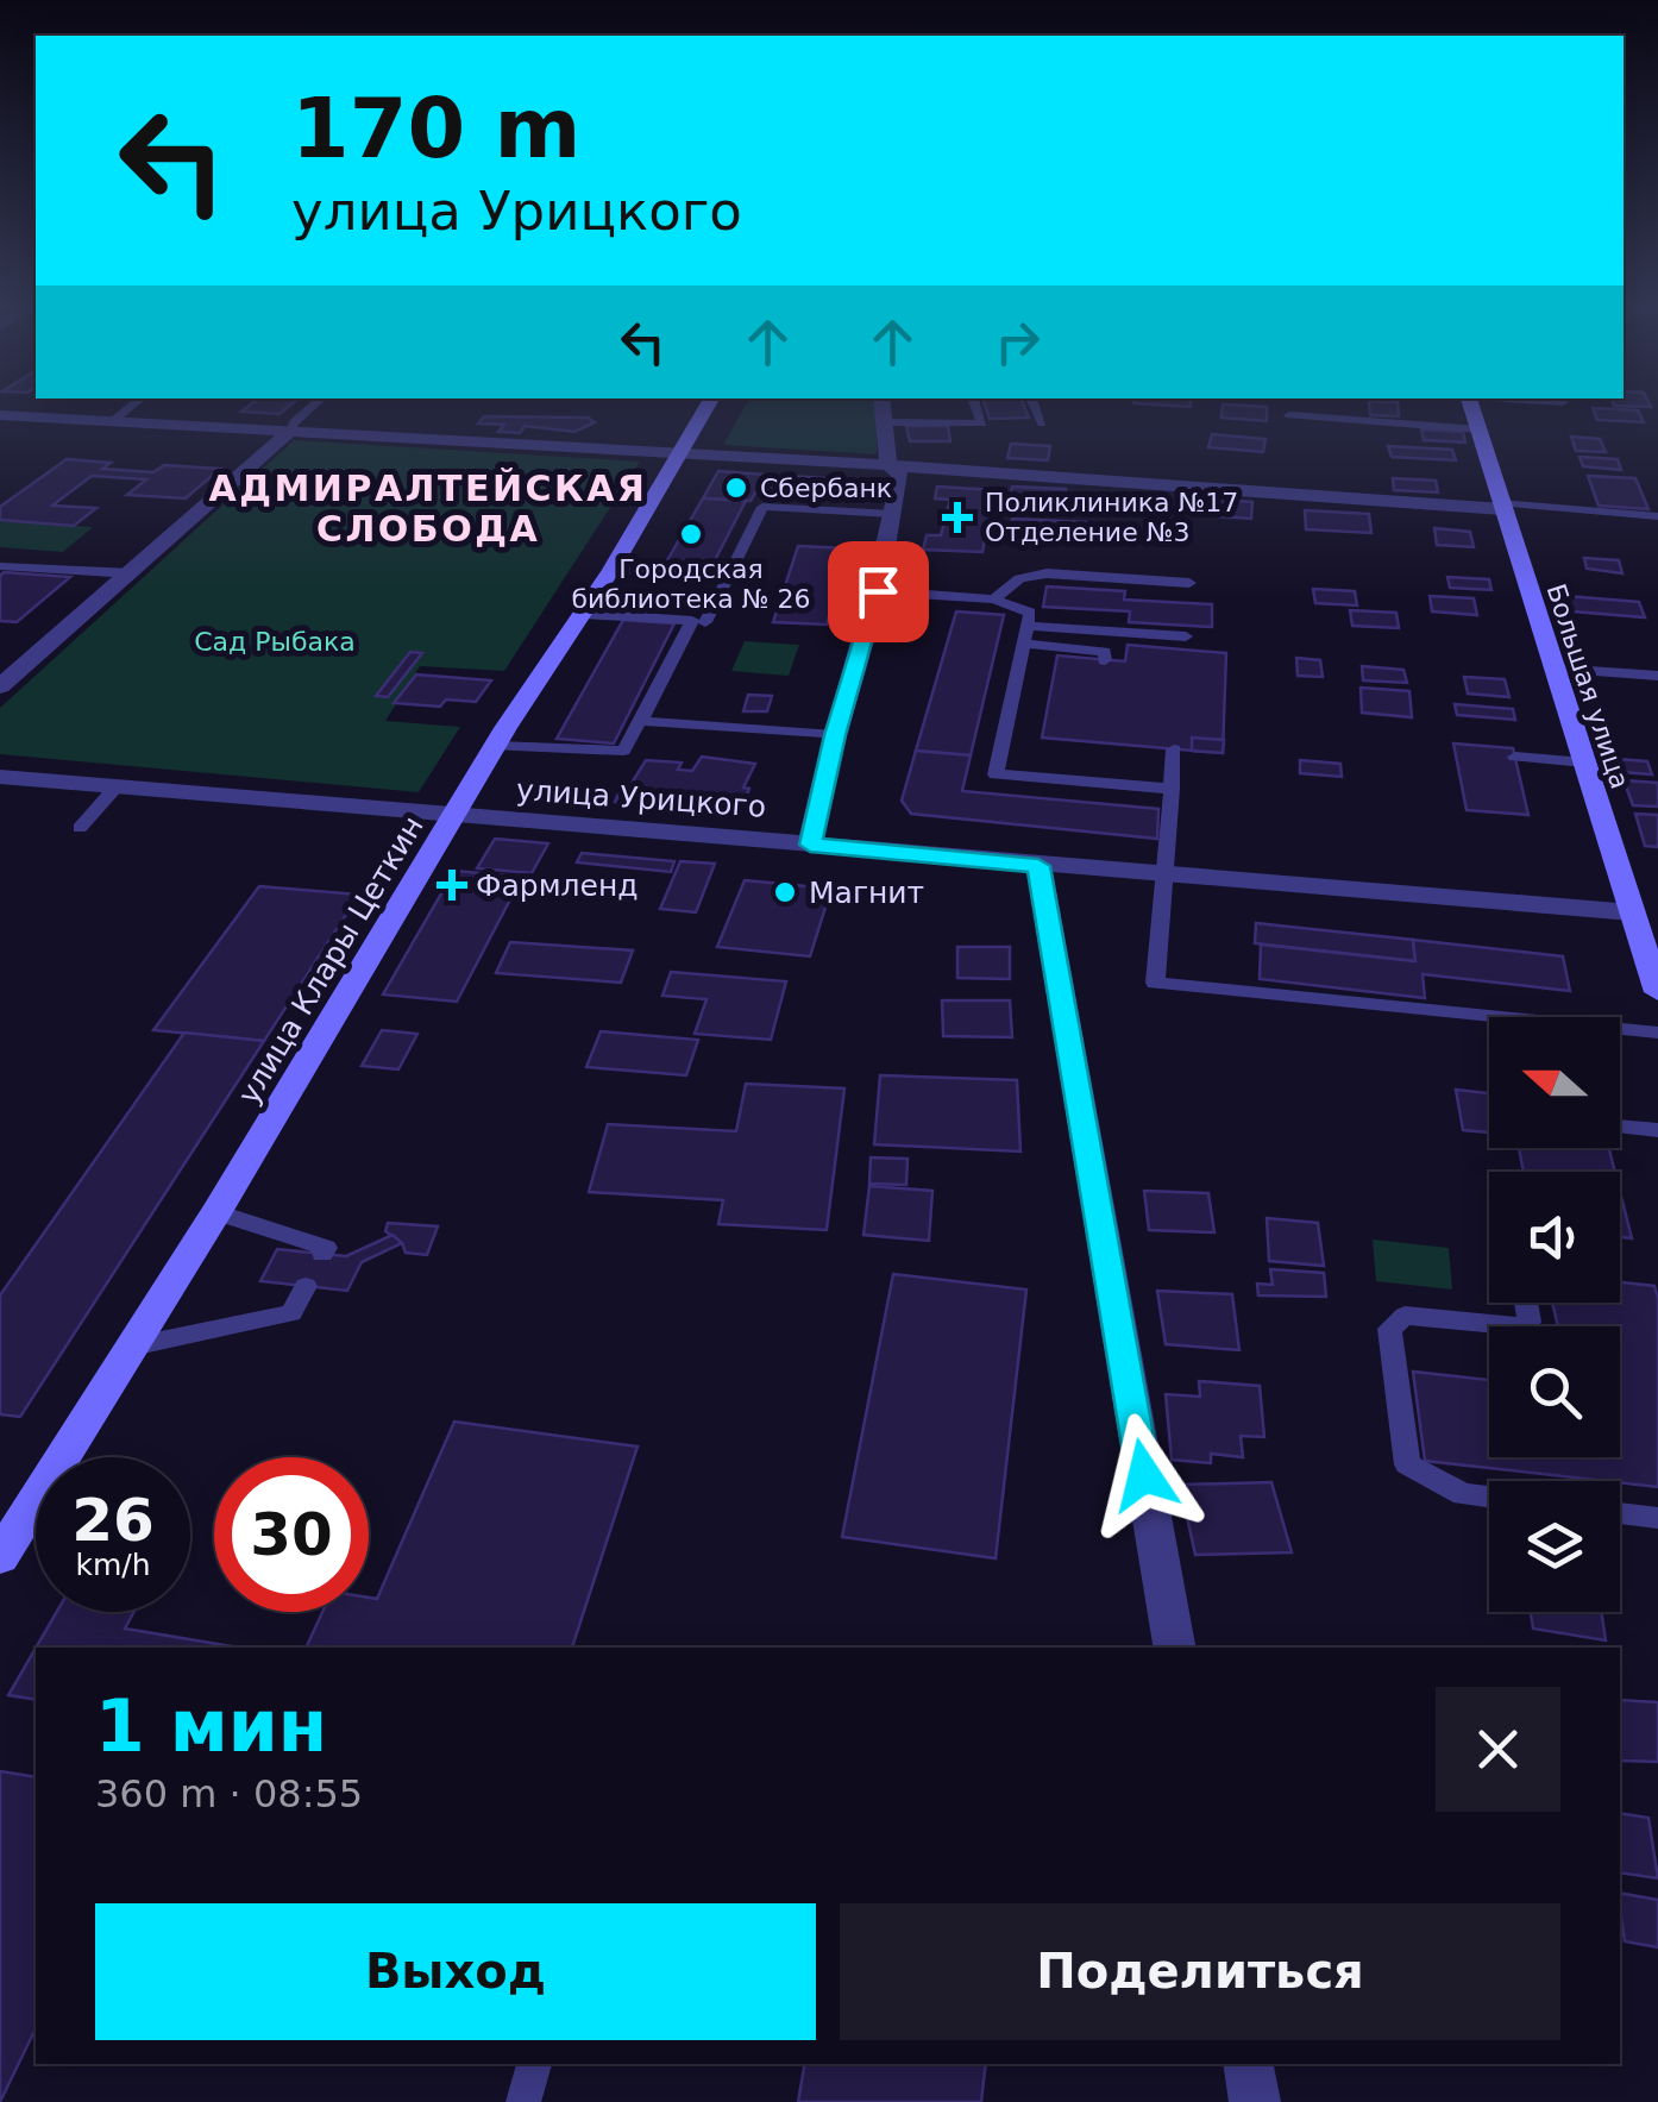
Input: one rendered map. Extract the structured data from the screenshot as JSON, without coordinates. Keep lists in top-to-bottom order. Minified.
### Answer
{"streets":{"main road":["Большая улица","улица Клары Цеткин"],"street":["улица Урицкого"]},"crossings":[["Большая улица","улица Урицкого"],["улица Урицкого","улица Клары Цеткин"]],"districts":["АДМИРАЛТЕЙСКАЯ СЛОБОДА"],"parks":["Сад Рыбака"],"places":{"other":["Сбербанк","Городская библиотека № 26","Магнит"],"health":["Поликлиника №17 Отделение №3","Фармленд"]},"north":"left","page":{"turn":["170 m","улица Урицкого"],"speed":"26 km/h","limit":"30","heading":["1 мин","360 m · 08:55"],"buttons":["Выход","Поделиться"]}}
